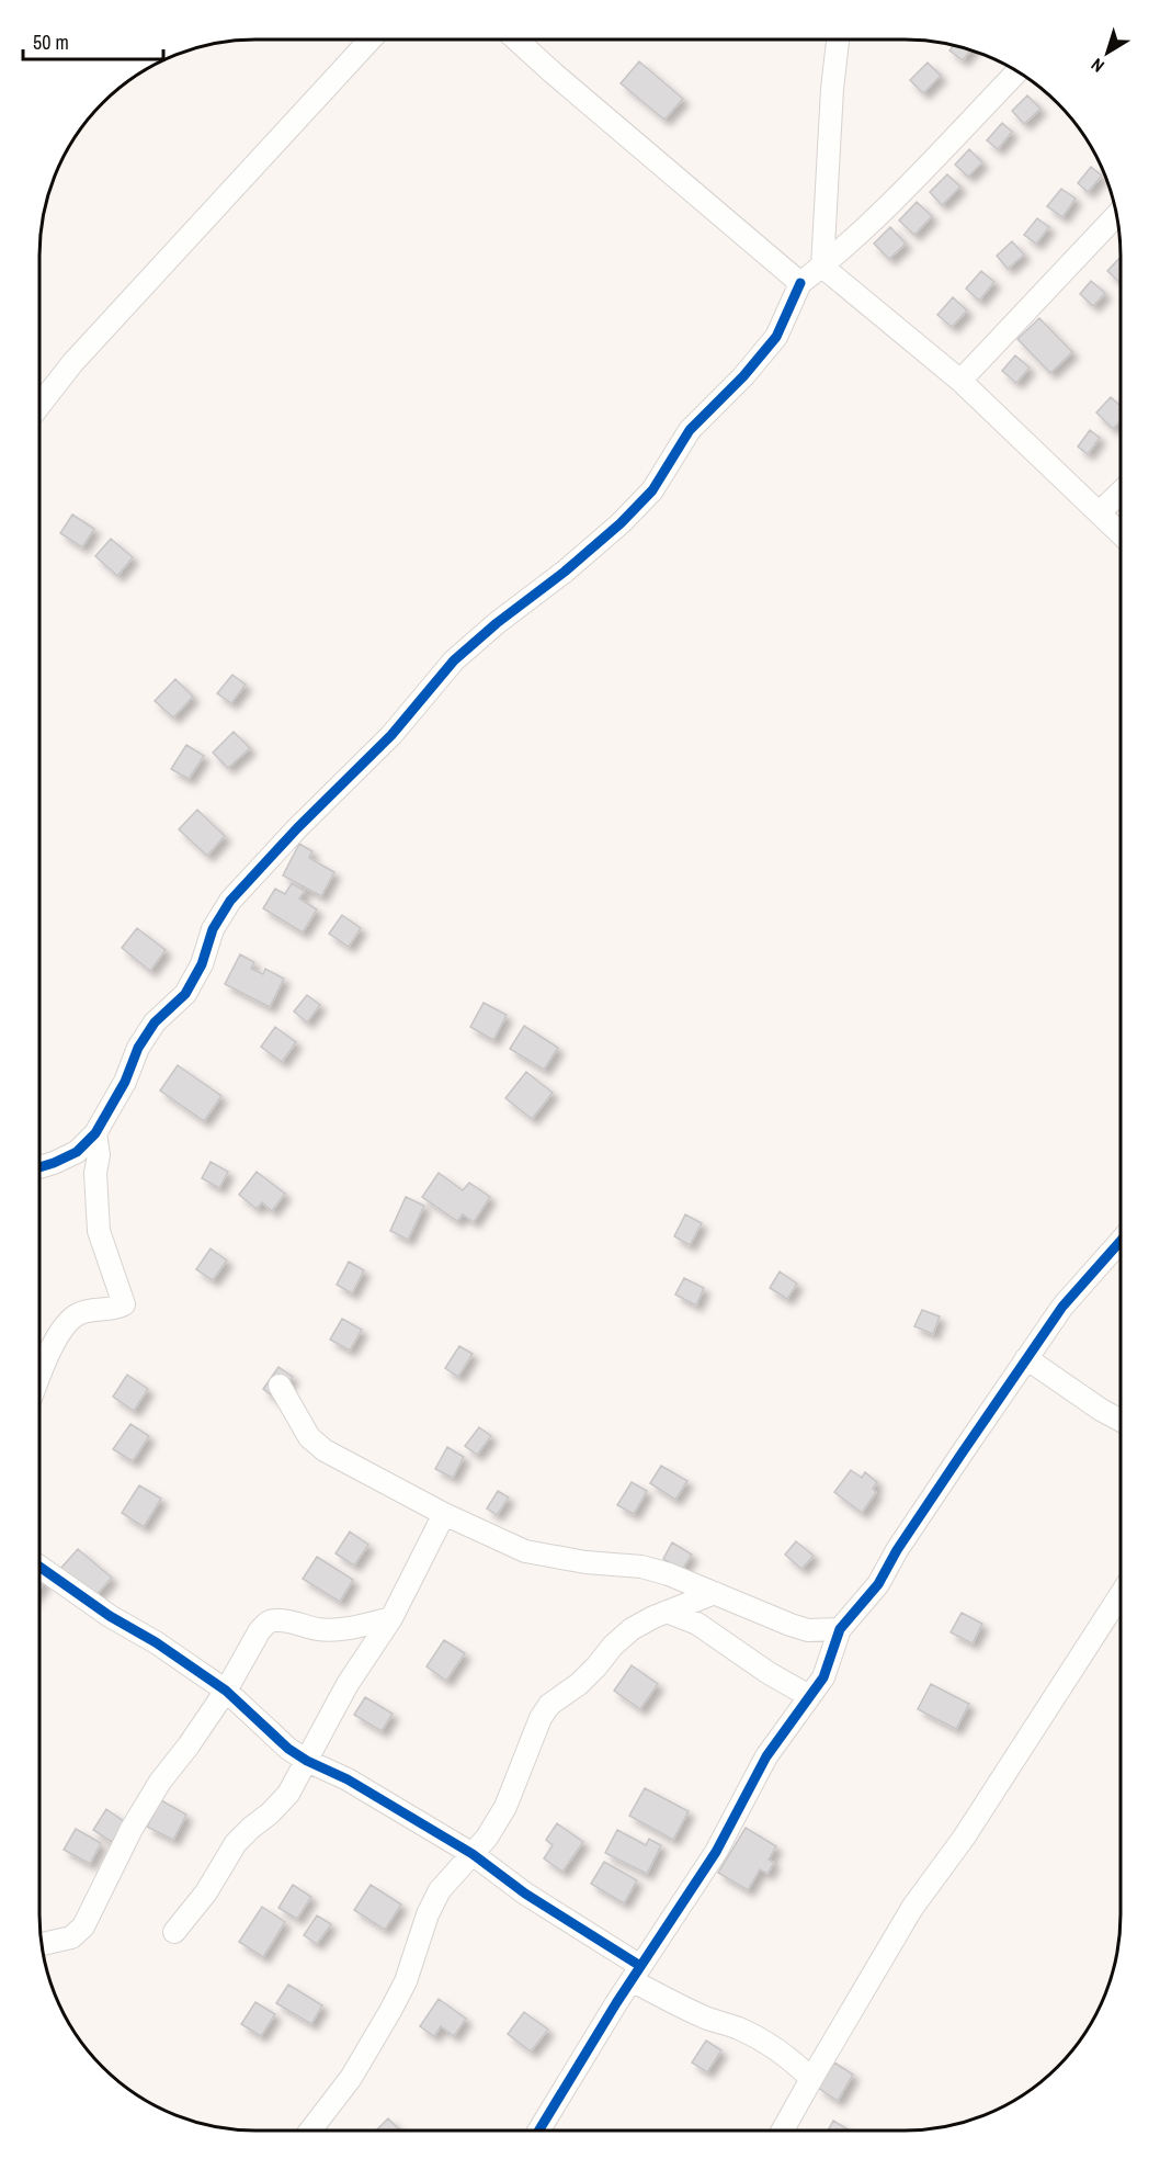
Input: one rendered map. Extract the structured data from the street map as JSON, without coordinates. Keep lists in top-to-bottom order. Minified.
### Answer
{"scale_bar":"50 m","north":"bottom left"}
